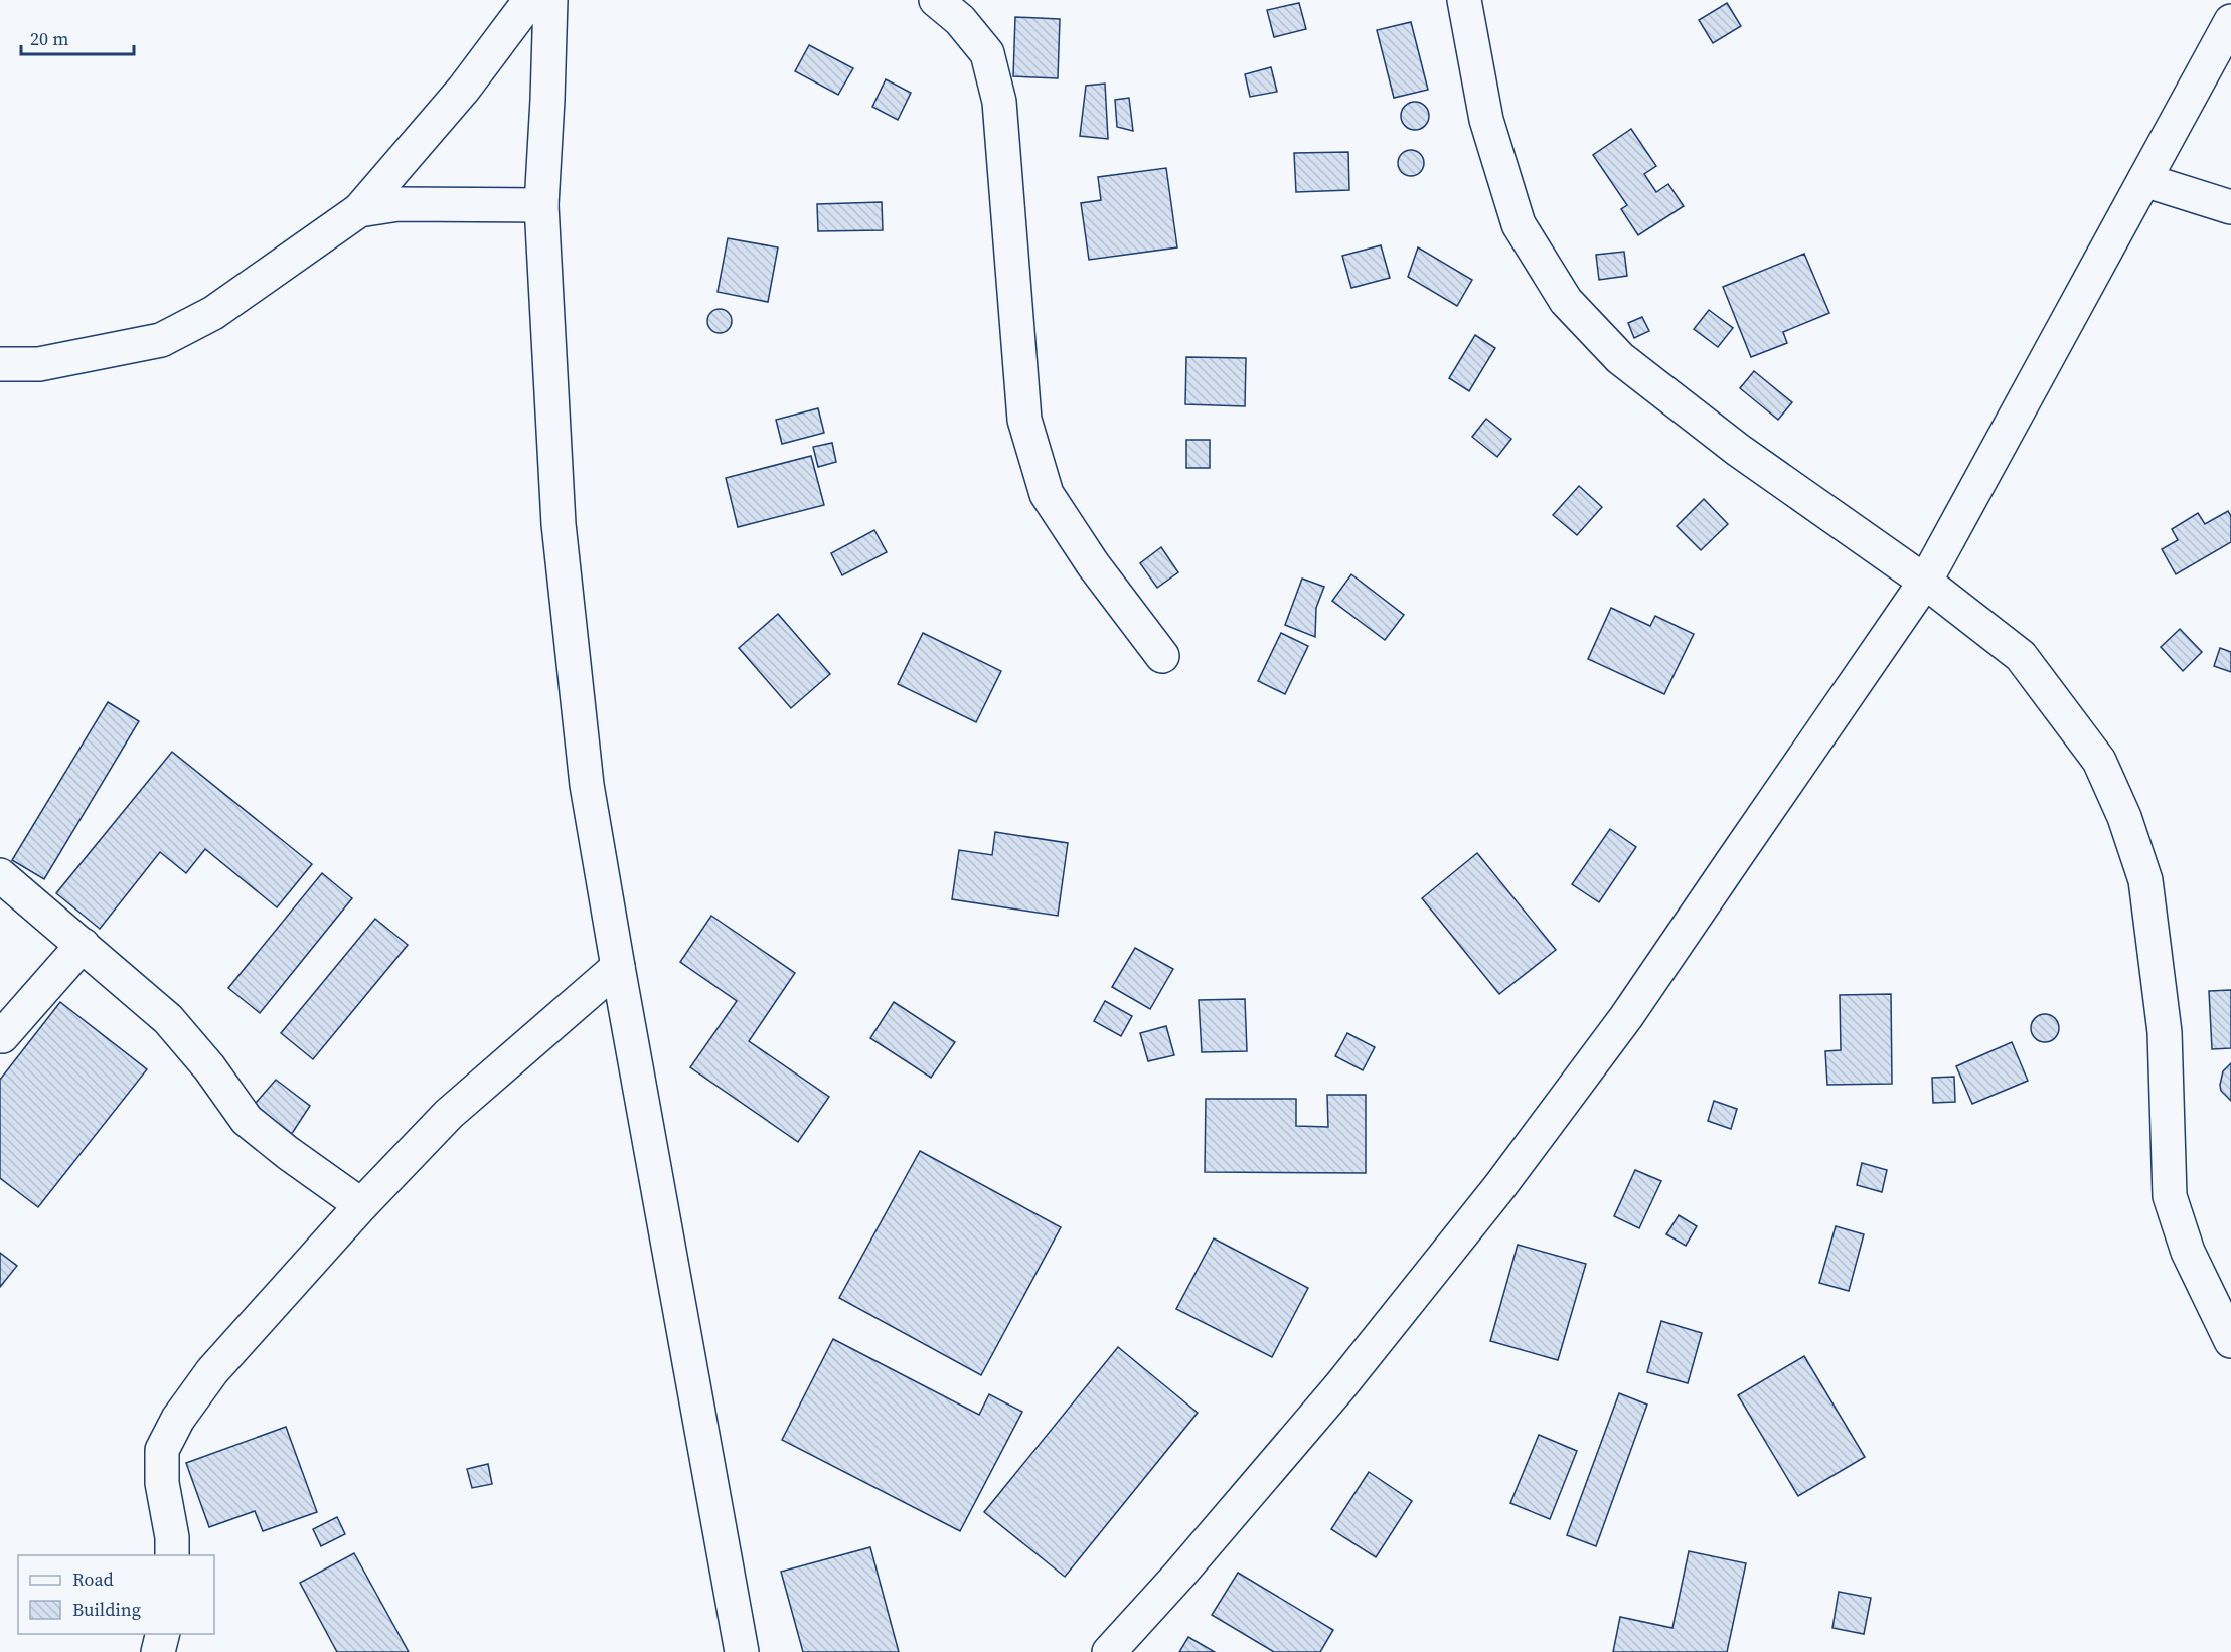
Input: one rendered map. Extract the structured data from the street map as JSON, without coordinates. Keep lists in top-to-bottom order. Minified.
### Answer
{"legend":["Road","Building"],"scale_bar":"20 m"}
